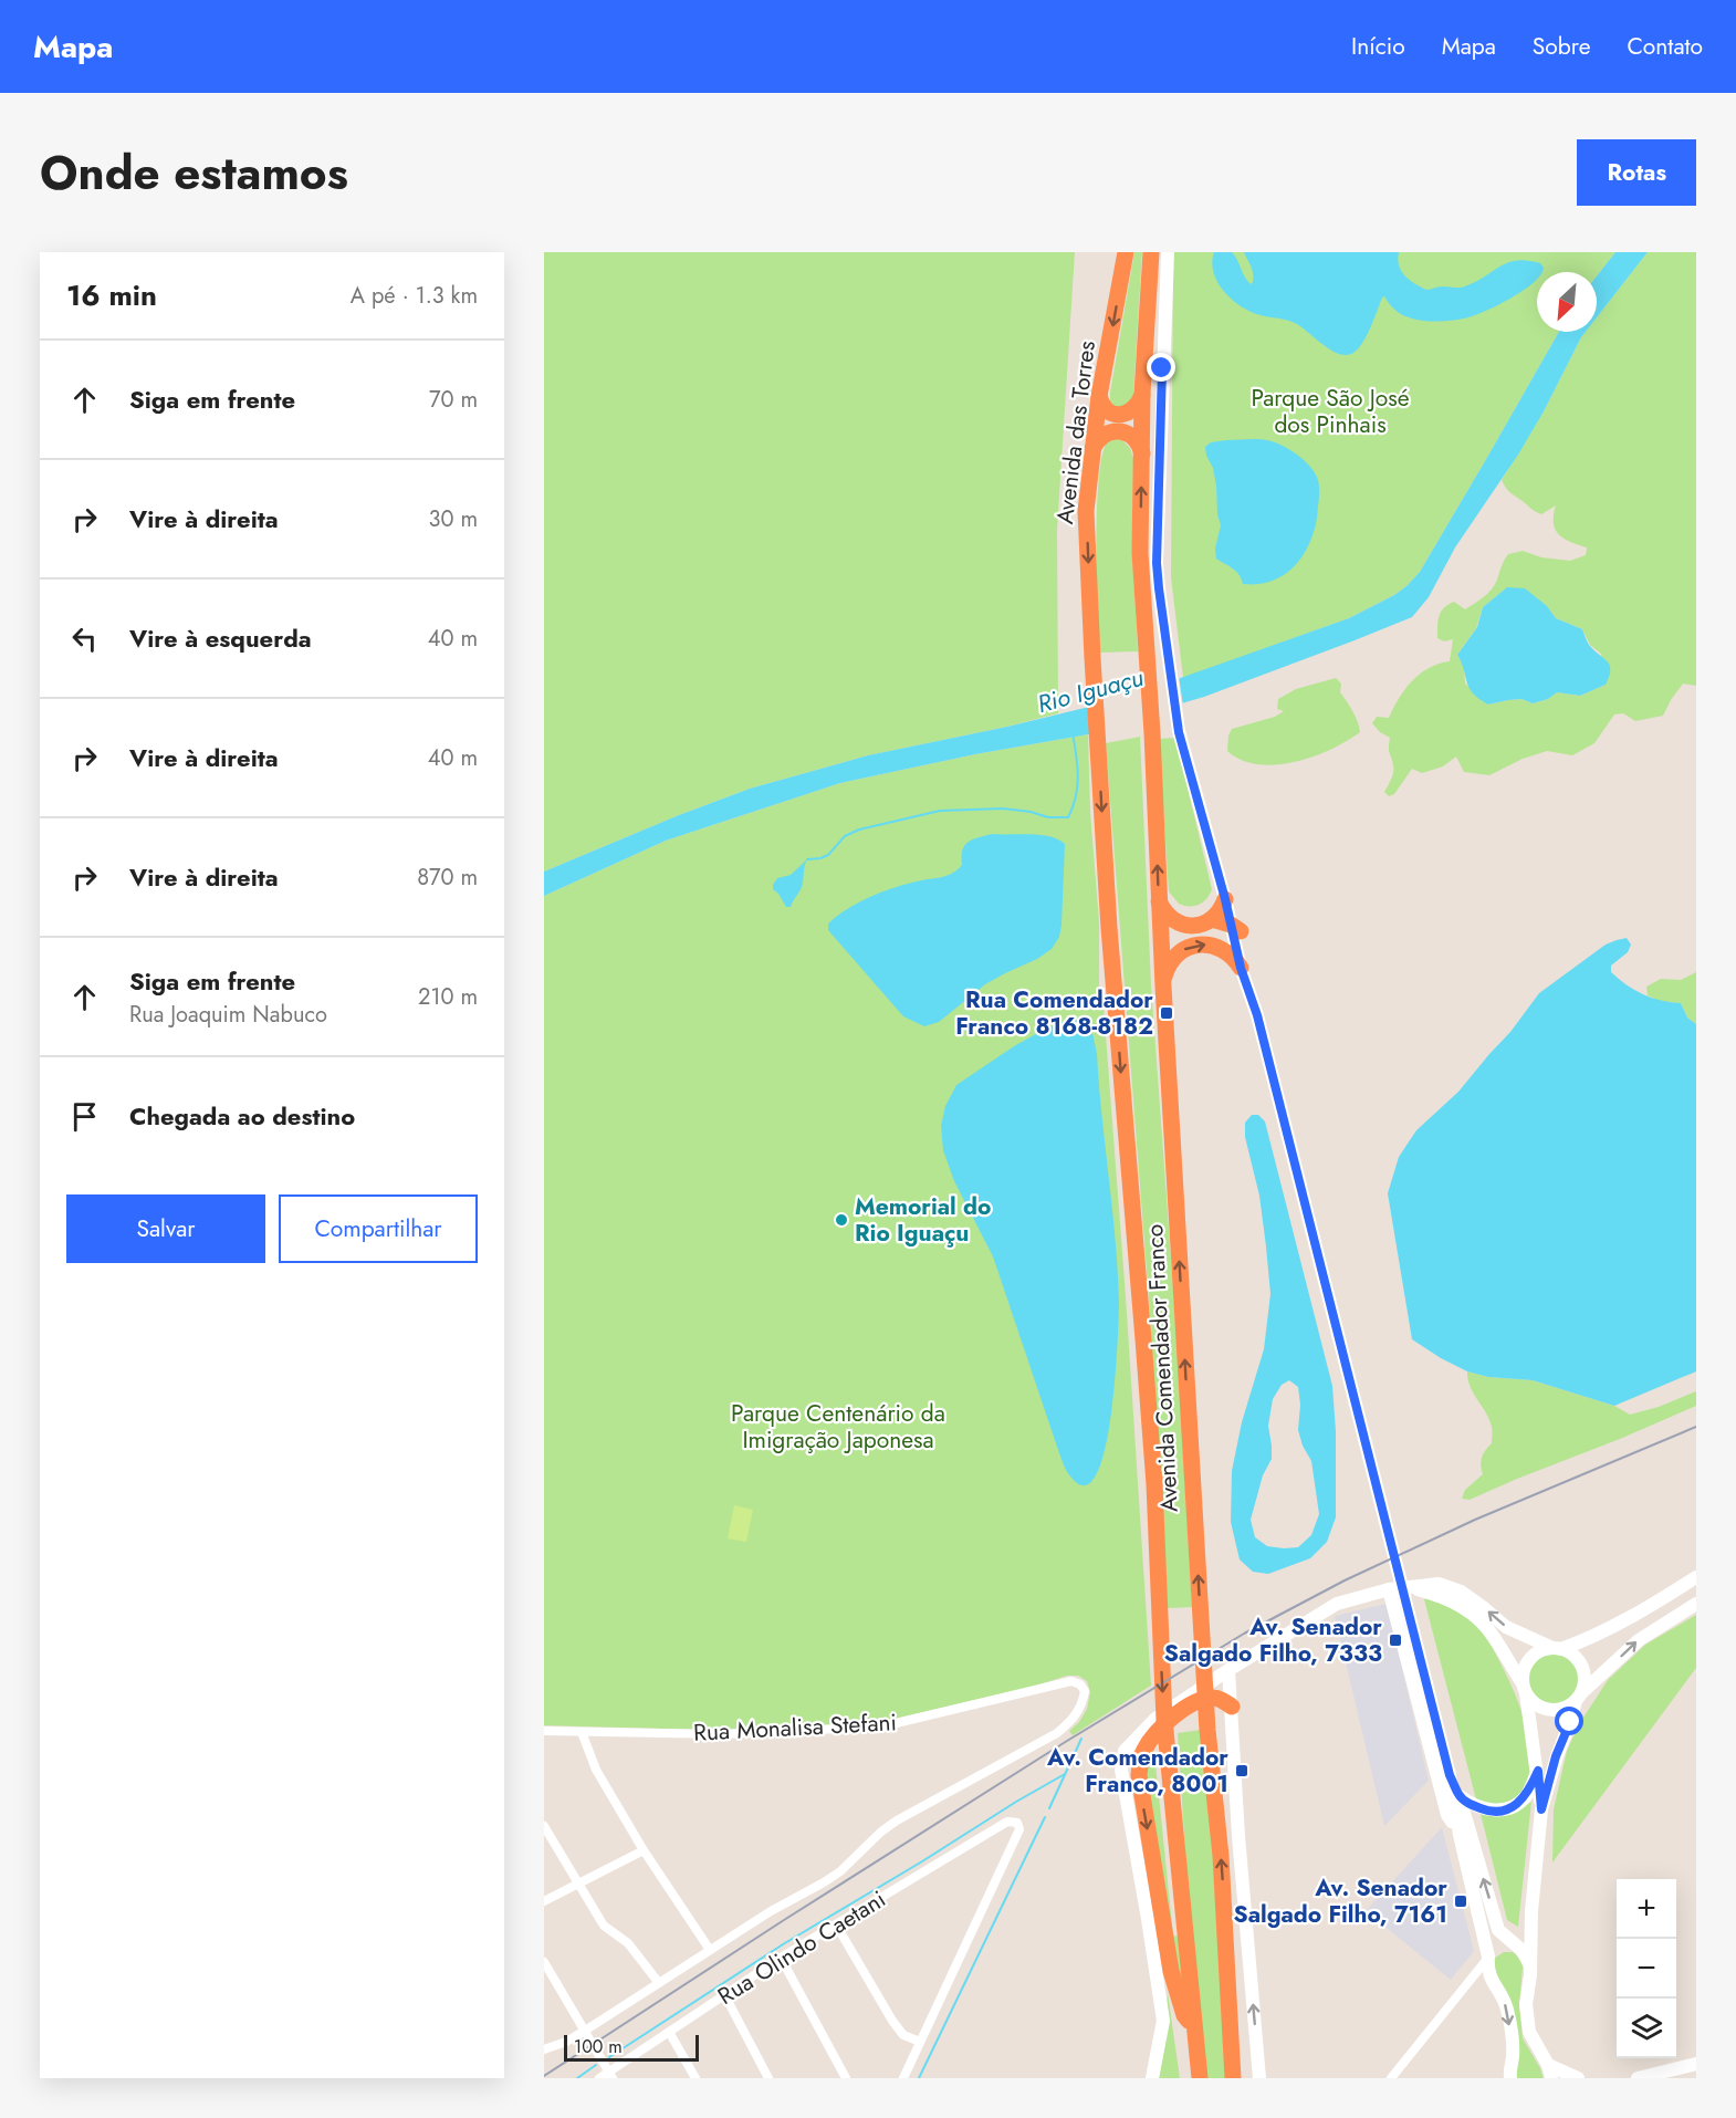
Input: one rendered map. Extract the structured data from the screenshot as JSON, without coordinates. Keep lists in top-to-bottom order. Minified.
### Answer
{"streets":{"highway":["Avenida das Torres","Avenida Comendador Franco"],"street":["Rua Monalisa Stefani","Rua Olindo Caetani"]},"crossings":[["Avenida das Torres","Avenida Comendador Franco"]],"water":["Rio Iguaçu"],"parks":["Parque São José dos Pinhais","Parque Centenário da Imigração Japonesa"],"places":{"transit":["Rua Comendador Franco 8168-8182","Av. Senador Salgado Filho, 7333","Av. Comendador Franco, 8001","Av. Senador Salgado Filho, 7161"],"other":["Memorial do Rio Iguaçu"]},"scale_bar":"100 m","north":"bottom left","page":{"header":"Mapa","nav":["Início","Mapa","Sobre","Contato"],"title":"Onde estamos","buttons":["Rotas",["Salvar","Compartilhar"]],"heading":["16 min","A pé · 1.3 km"],"list":[["Siga em frente","70 m"],["Vire à direita","30 m"],["Vire à esquerda","40 m"],["Vire à direita","40 m"],["Vire à direita","870 m"],["Siga em frente","Rua Joaquim Nabuco","210 m"],"Chegada ao destino"],"map_buttons":["+","−"],"scale":"100 m"}}
